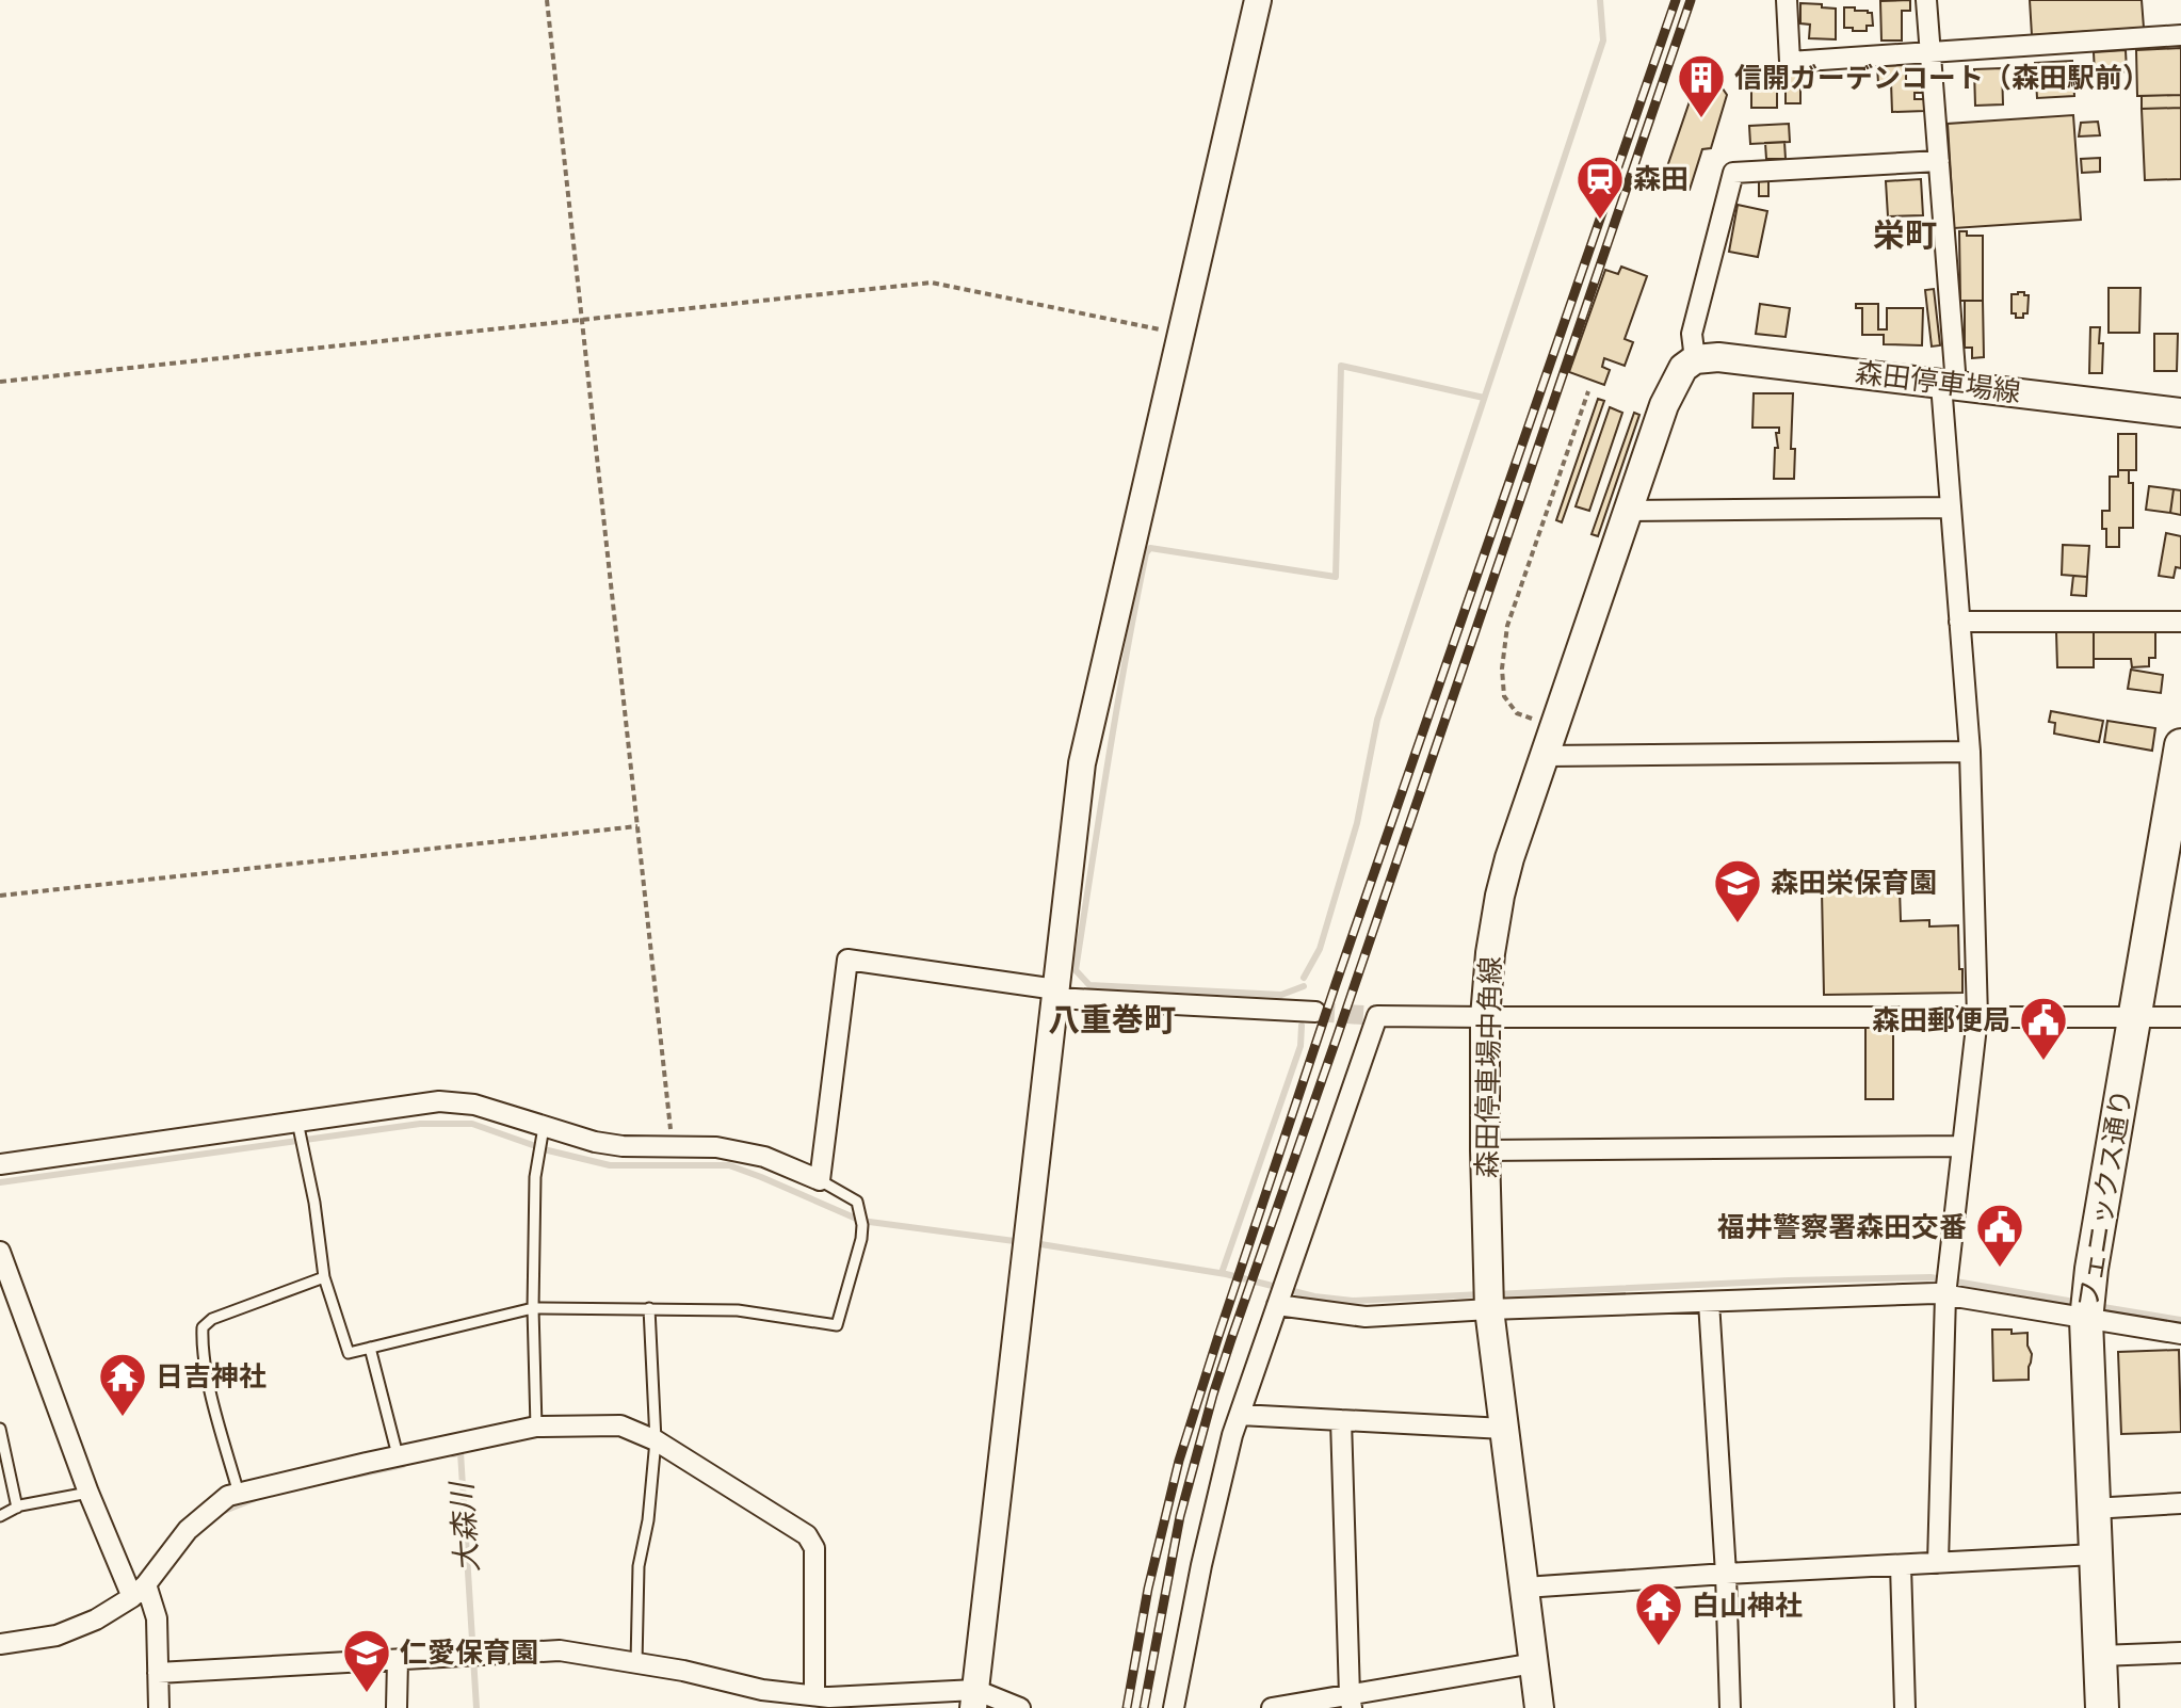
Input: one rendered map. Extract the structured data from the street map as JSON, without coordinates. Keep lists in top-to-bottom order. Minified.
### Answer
{"streets":{"main road":["森田停車場線","森田停車場中角線","フェニックス通り"]},"crossings":[["森田停車場線","森田停車場中角線"]],"districts":["栄町","八重巻町"],"water":["大森川"],"places":{"building":["信開ガーデンコート（森田駅前）"],"station":["森田"],"school or university":["森田栄保育園","仁愛保育園"],"public building":["森田郵便局","福井警察署森田交番"],"temple":["日吉神社","白山神社"]}}
